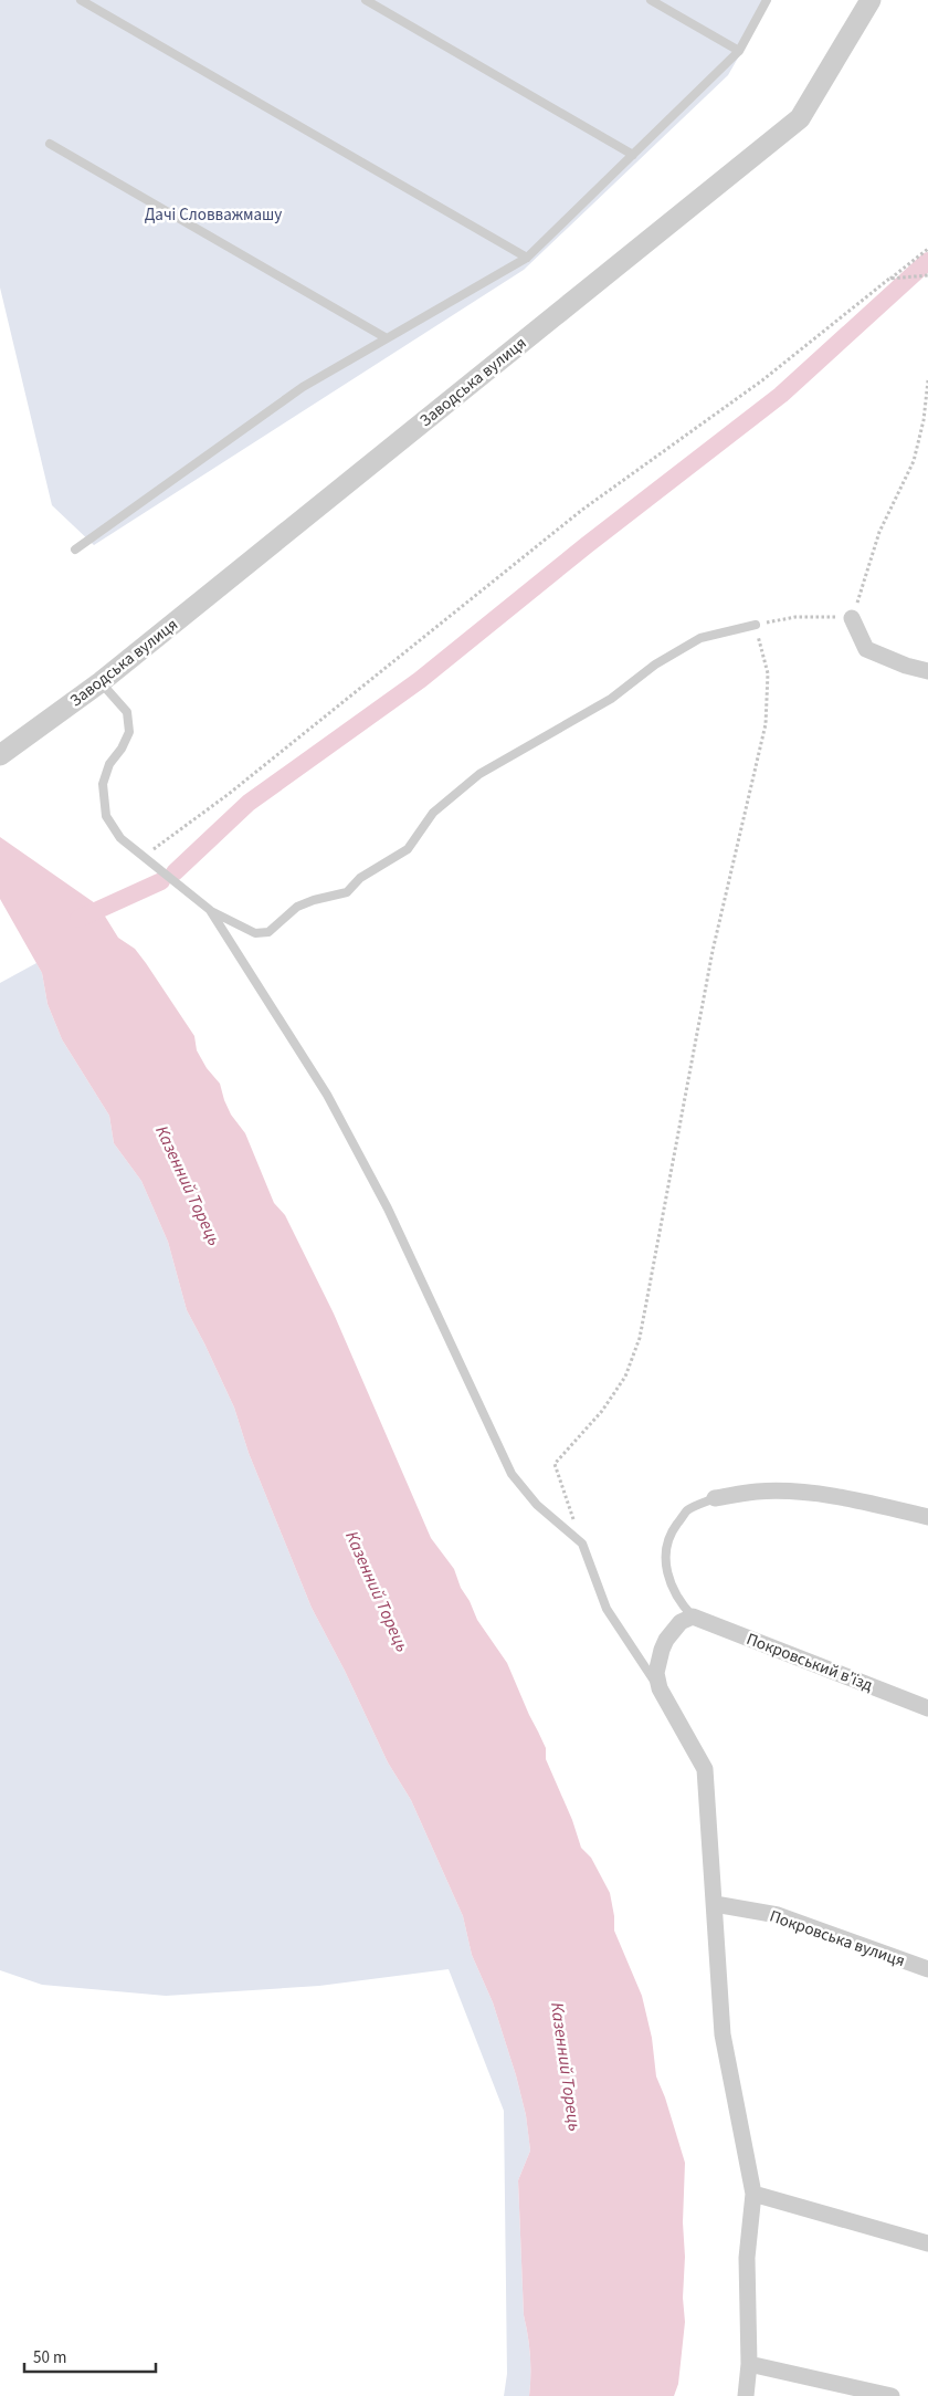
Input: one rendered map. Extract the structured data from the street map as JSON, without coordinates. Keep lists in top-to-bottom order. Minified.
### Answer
{"streets":{"street":["Заводська вулиця","Покровський в'їзд","Покровська вулиця"]},"water":["Казенний Торець"],"parks":["Дачі Словважмашу"],"scale_bar":"50 m"}
